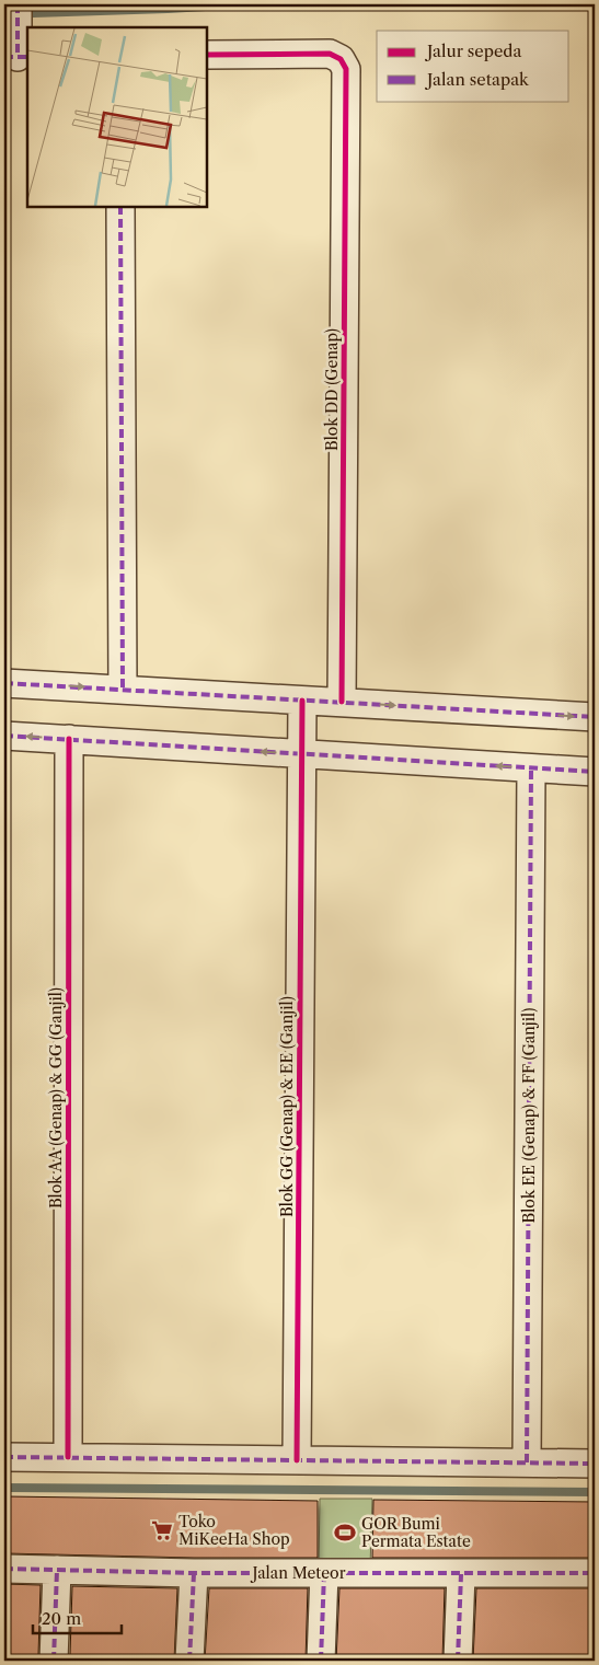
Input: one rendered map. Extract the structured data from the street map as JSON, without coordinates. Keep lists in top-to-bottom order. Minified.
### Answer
{"streets":{"street":["Blok DD (Genap)","Blok AA (Genap) & GG (Ganjil)","Blok GG (Genap) & EE (Ganjil)","Blok EE (Genap) & FF (Ganjil)","Jalan Meteor"]},"places":{"supermarket":["Toko MiKeeHa Shop"],"sports":["GOR Bumi Permata Estate"]},"legend":["Jalur sepeda","Jalan setapak"],"scale_bar":"20 m"}
